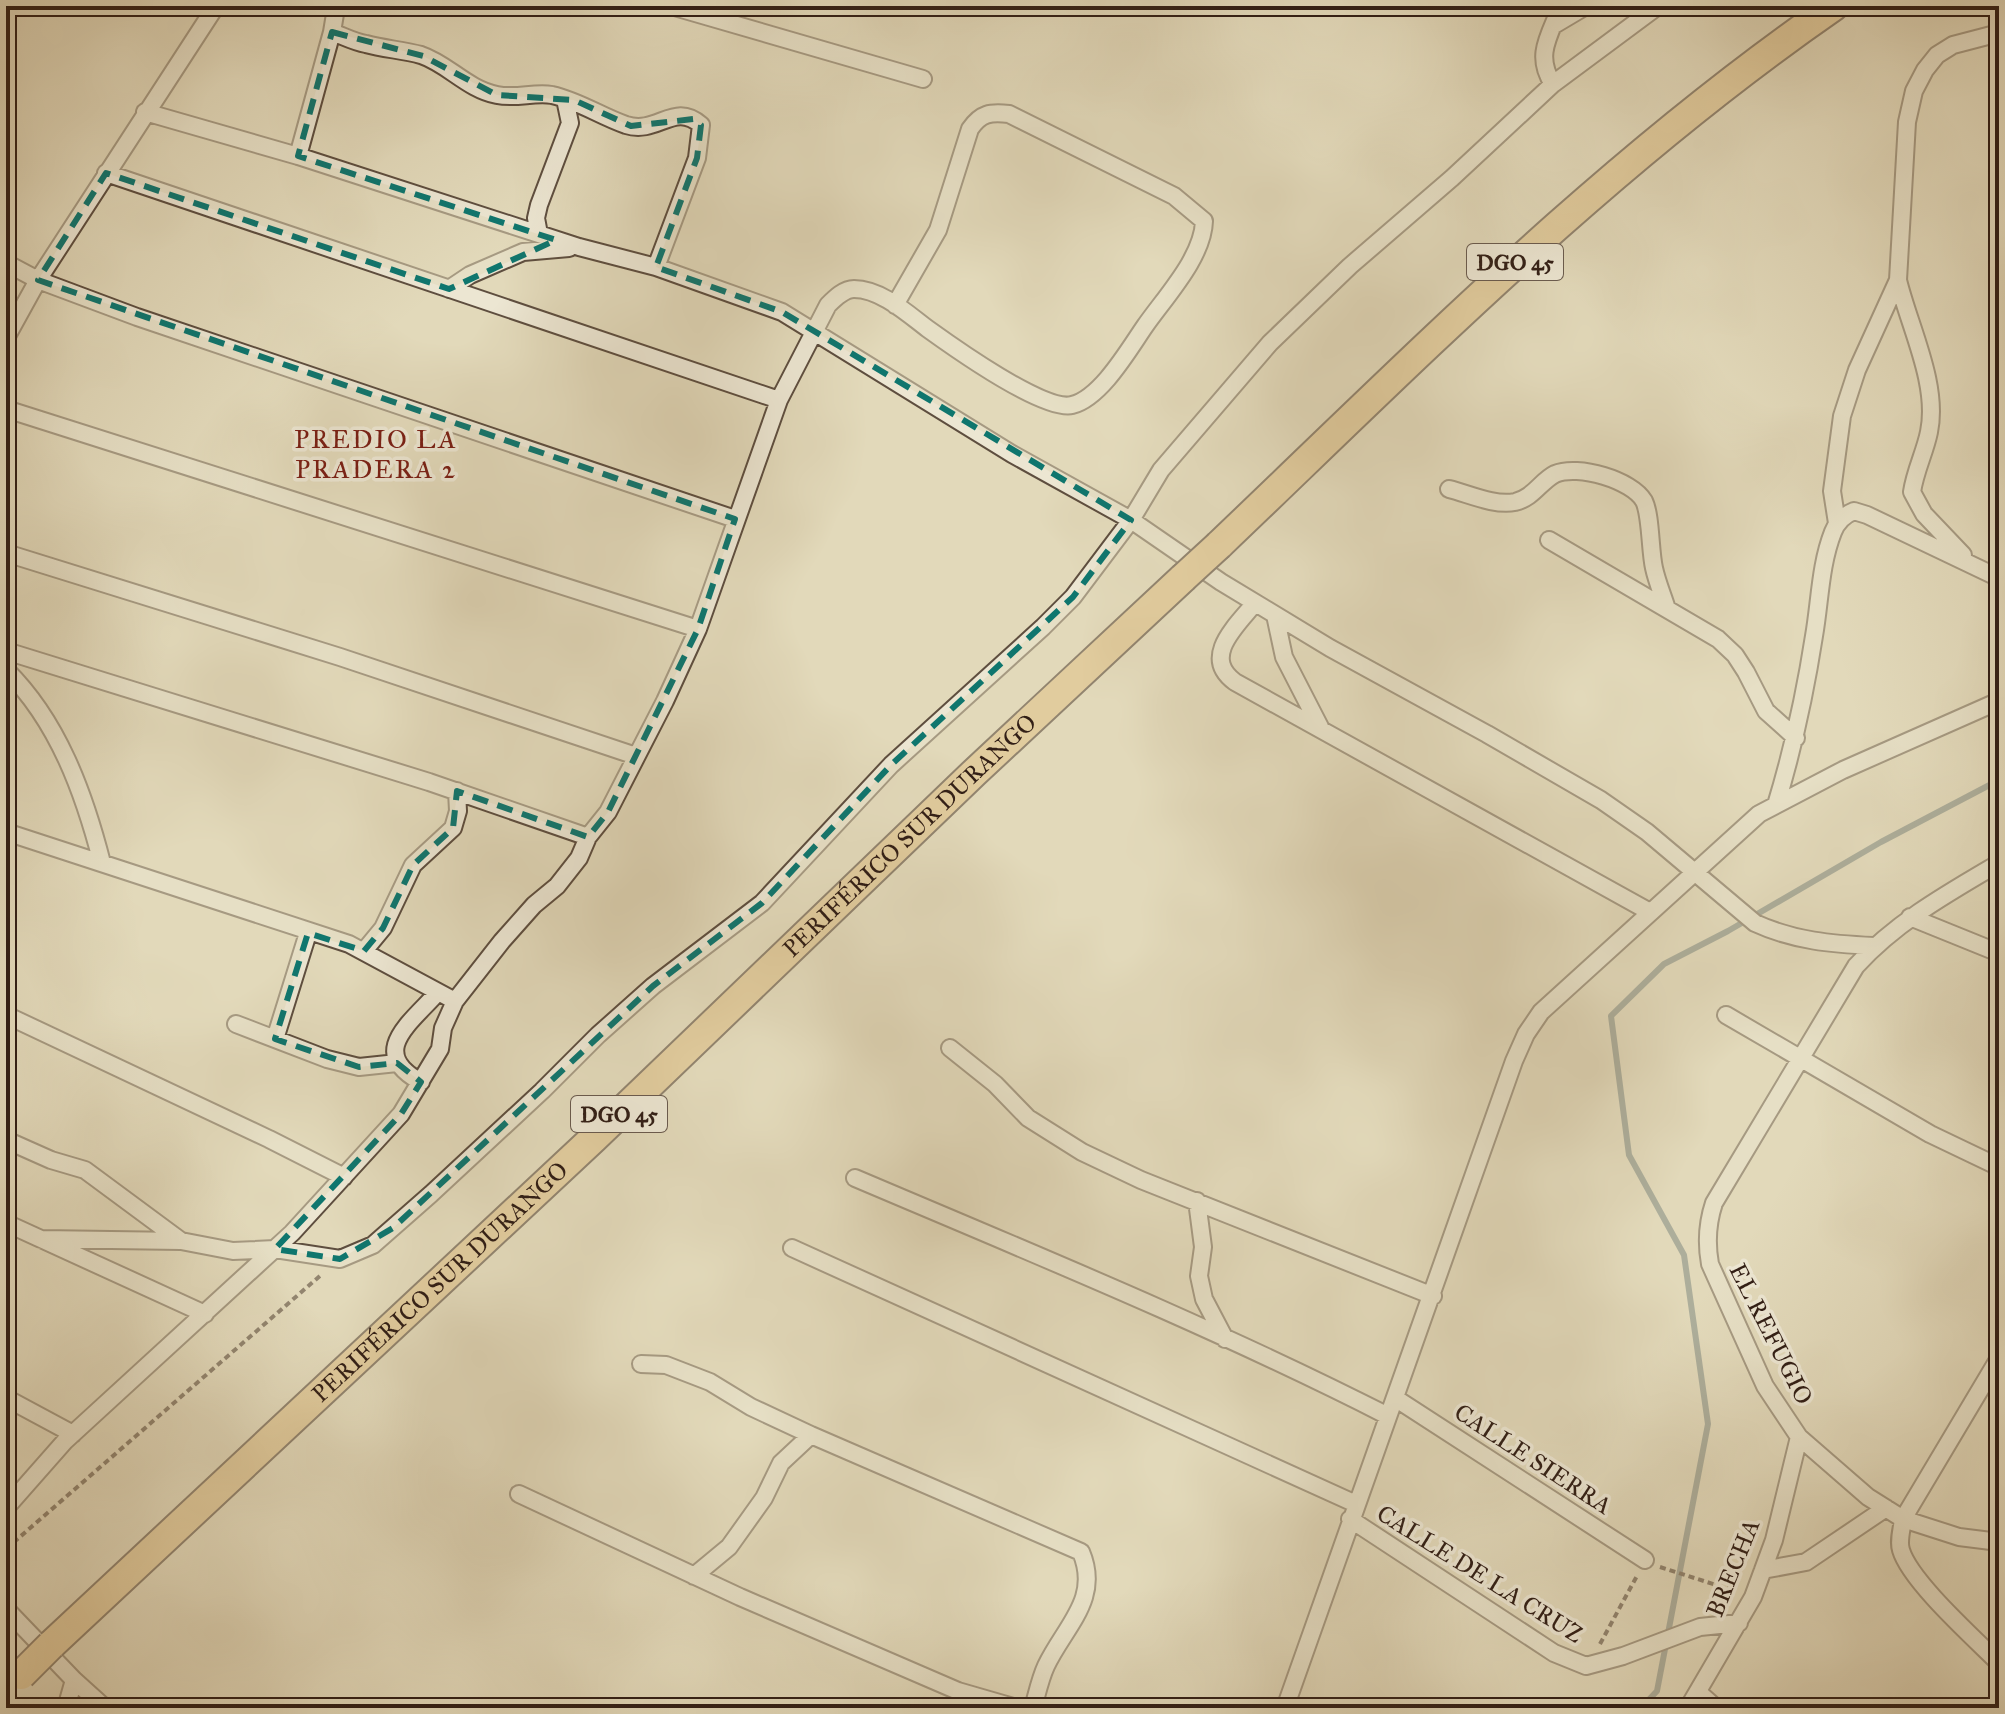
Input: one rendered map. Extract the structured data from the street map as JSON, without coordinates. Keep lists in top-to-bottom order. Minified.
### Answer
{"streets":{"highway":["DGO 45","PERIFÉRICO SUR DURANGO"],"street":["EL REFUGIO","CALLE SIERRA","BRECHA","CALLE DE LA CRUZ"]},"crossings":[["EL REFUGIO","BRECHA"]],"districts":["PREDIO LA PRADERA 2"]}
